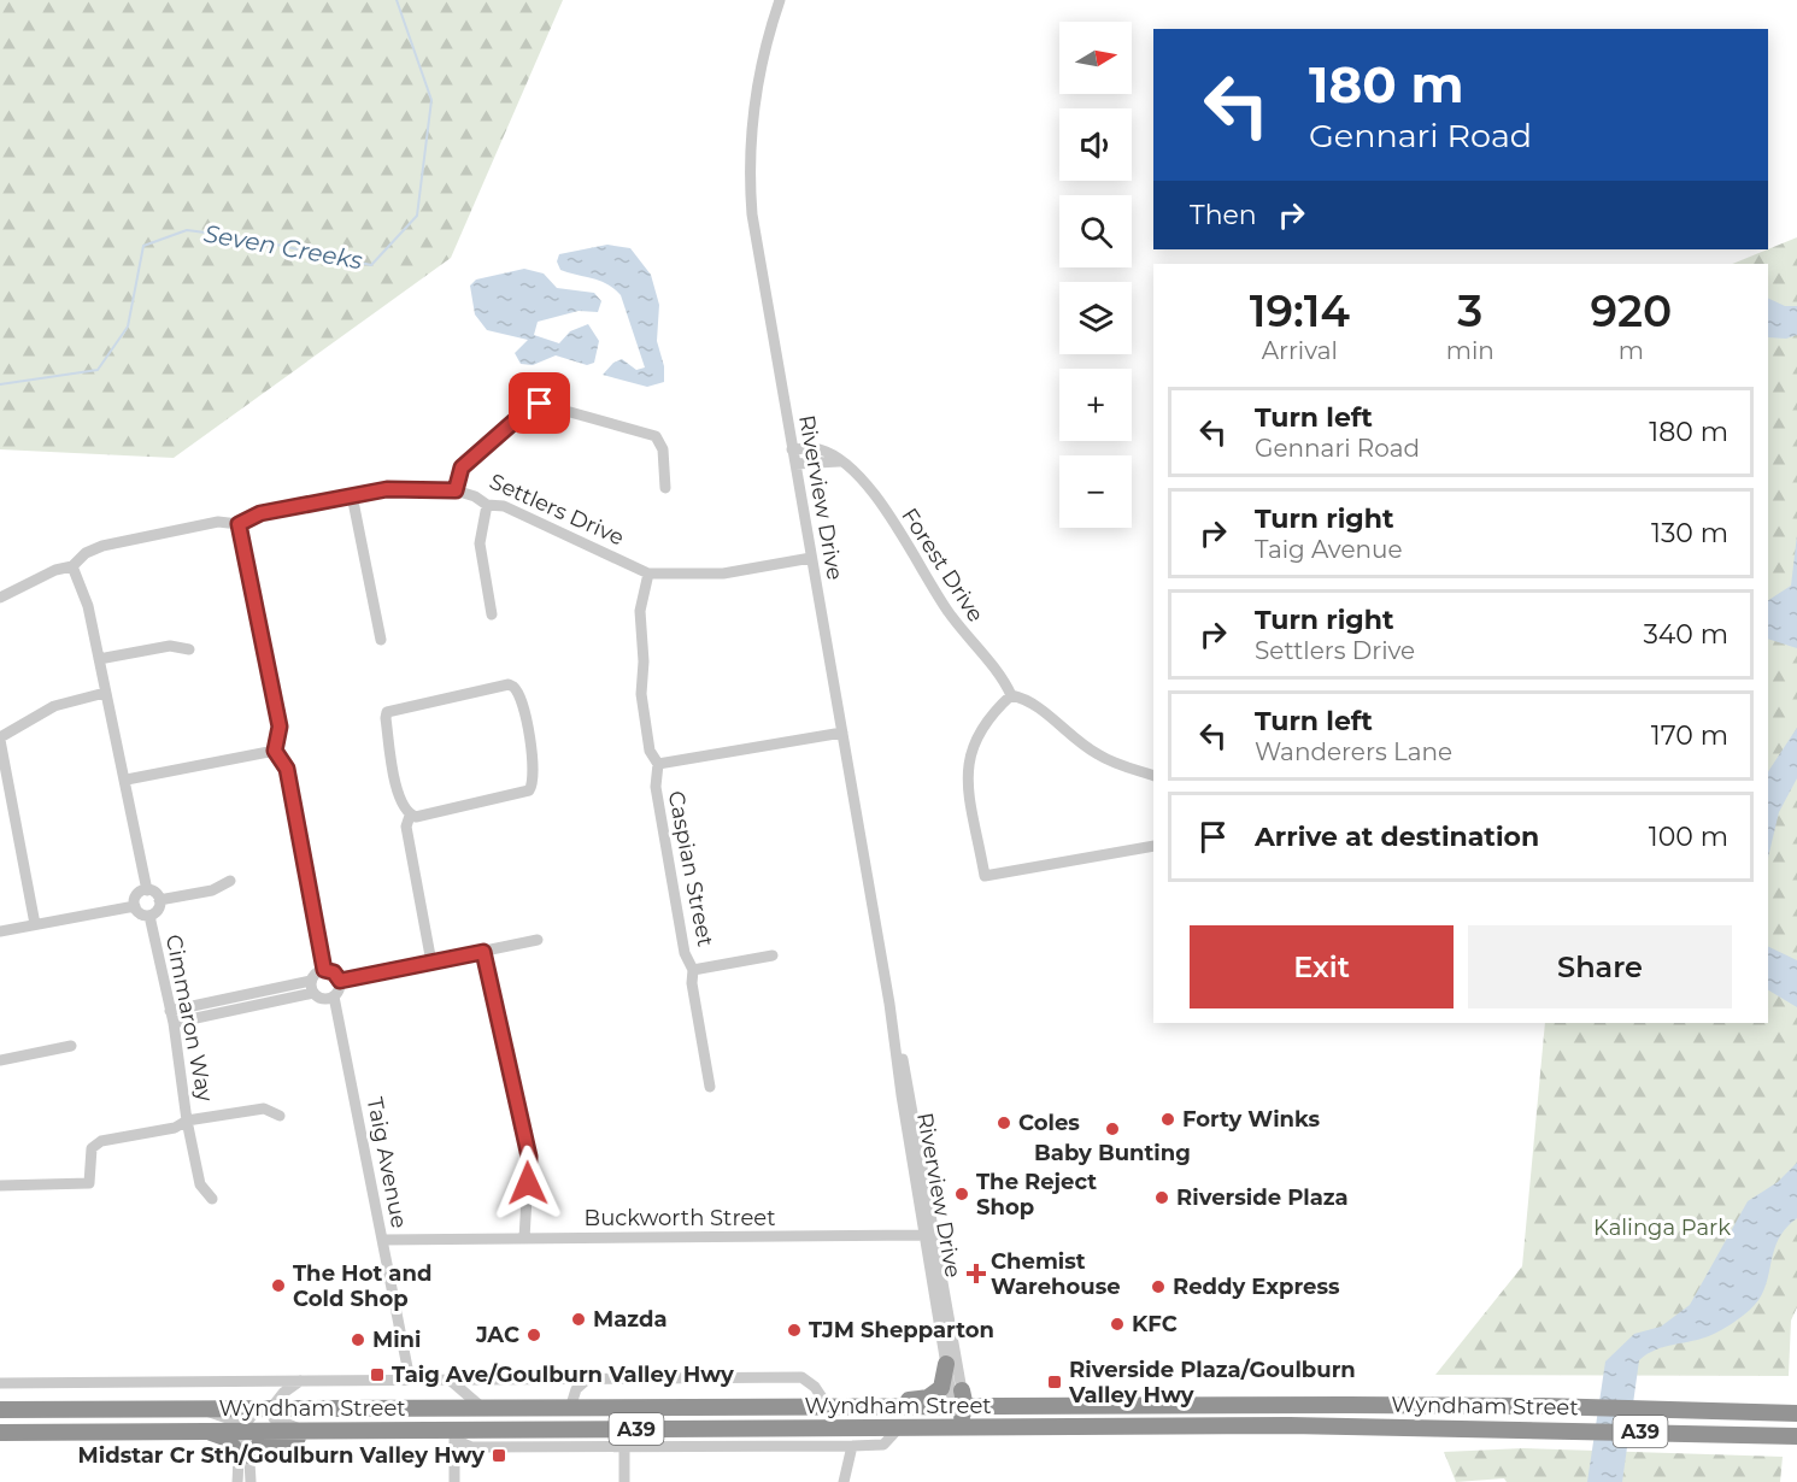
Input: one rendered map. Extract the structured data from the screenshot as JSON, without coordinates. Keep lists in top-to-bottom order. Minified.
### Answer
{"streets":{"highway":["Wyndham Street","A39"],"street":["Riverview Drive","Settlers Drive","Forest Drive","Caspian Street","Cimmaron Way","Taig Avenue","Buckworth Street"]},"crossings":[["Riverview Drive","Settlers Drive"],["Riverview Drive","Forest Drive"],["Riverview Drive","Buckworth Street"],["Riverview Drive","Wyndham Street"],["Settlers Drive","Caspian Street"],["Taig Avenue","Buckworth Street"]],"water":["Seven Creeks"],"parks":["Kalinga Park"],"places":{"other":["Forty Winks","Coles","Baby Bunting","The Reject Shop","Riverside Plaza","The Hot and Cold Shop","Reddy Express","Mazda","KFC","TJM Shepparton","JAC","Mini"],"health":["Chemist Warehouse"],"transit":["Taig Ave/Goulburn Valley Hwy","Riverside Plaza/Goulburn Valley Hwy","Midstar Cr Sth/Goulburn Valley Hwy"]},"north":"right","page":{"map_buttons":["+","−"],"turn":["180 m","Gennari Road"],"then":"Then","eta":["19:14","Arrival","3","min","920","m"],"list":[{"name":"Turn left","note":"Gennari Road","value":"180 m"},{"name":"Turn right","note":"Taig Avenue","value":"130 m"},{"name":"Turn right","note":"Settlers Drive","value":"340 m"},{"name":"Turn left","note":"Wanderers Lane","value":"170 m"},{"name":"Arrive at destination","value":"100 m"}],"buttons":["Exit","Share"]}}
